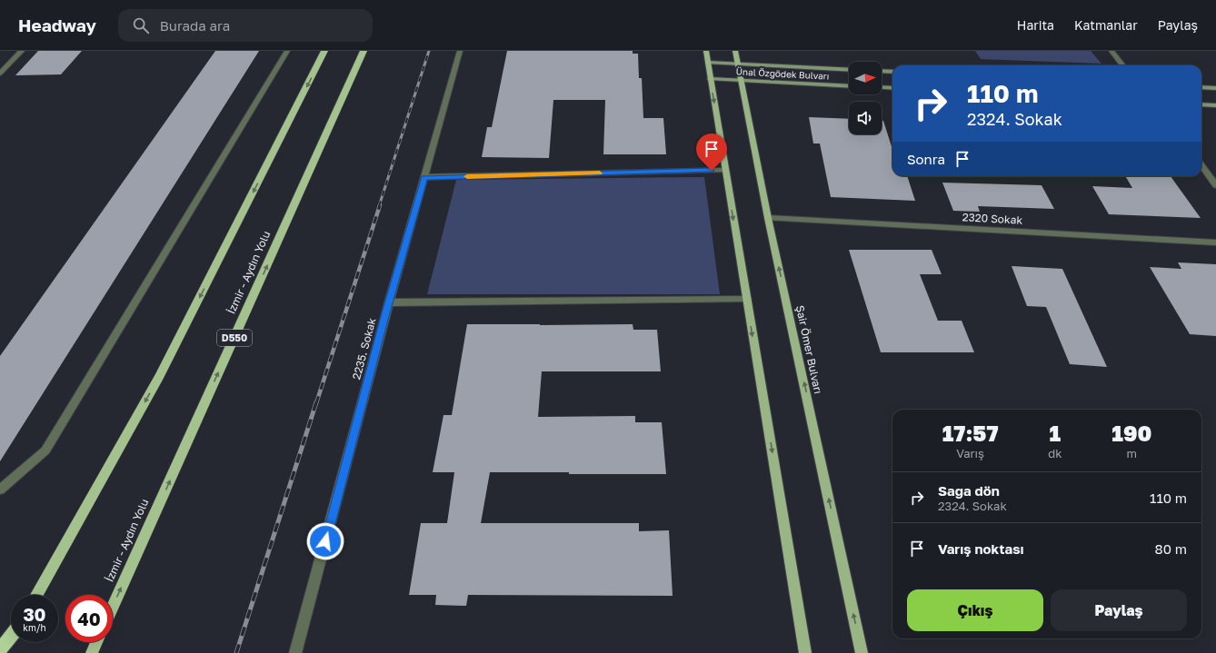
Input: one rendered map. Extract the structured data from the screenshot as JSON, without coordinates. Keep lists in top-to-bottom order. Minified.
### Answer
{"streets":{"highway":["İzmir - Aydın Yolu","D550"],"main road":["Ünal Özgödek Bulvarı","Şair Ömer Bulvarı"],"street":["2320 Sokak","2235. Sokak"]},"crossings":[["Ünal Özgödek Bulvarı","Şair Ömer Bulvarı"],["2320 Sokak","Şair Ömer Bulvarı"]],"north":"right","page":{"header":"Headway","search":"Burada ara","nav":["Harita","Katmanlar","Paylaş"],"turn":["110 m","2324. Sokak"],"then":"Sonra","eta":["17:57","Varış","1","dk","190","m"],"list":[{"name":"Sağa dön","note":"2324. Sokak","value":"110 m"},{"name":"Varış noktası","value":"80 m"}],"buttons":["Çıkış","Paylaş"],"speed":"30 km/h","limit":"40"}}
